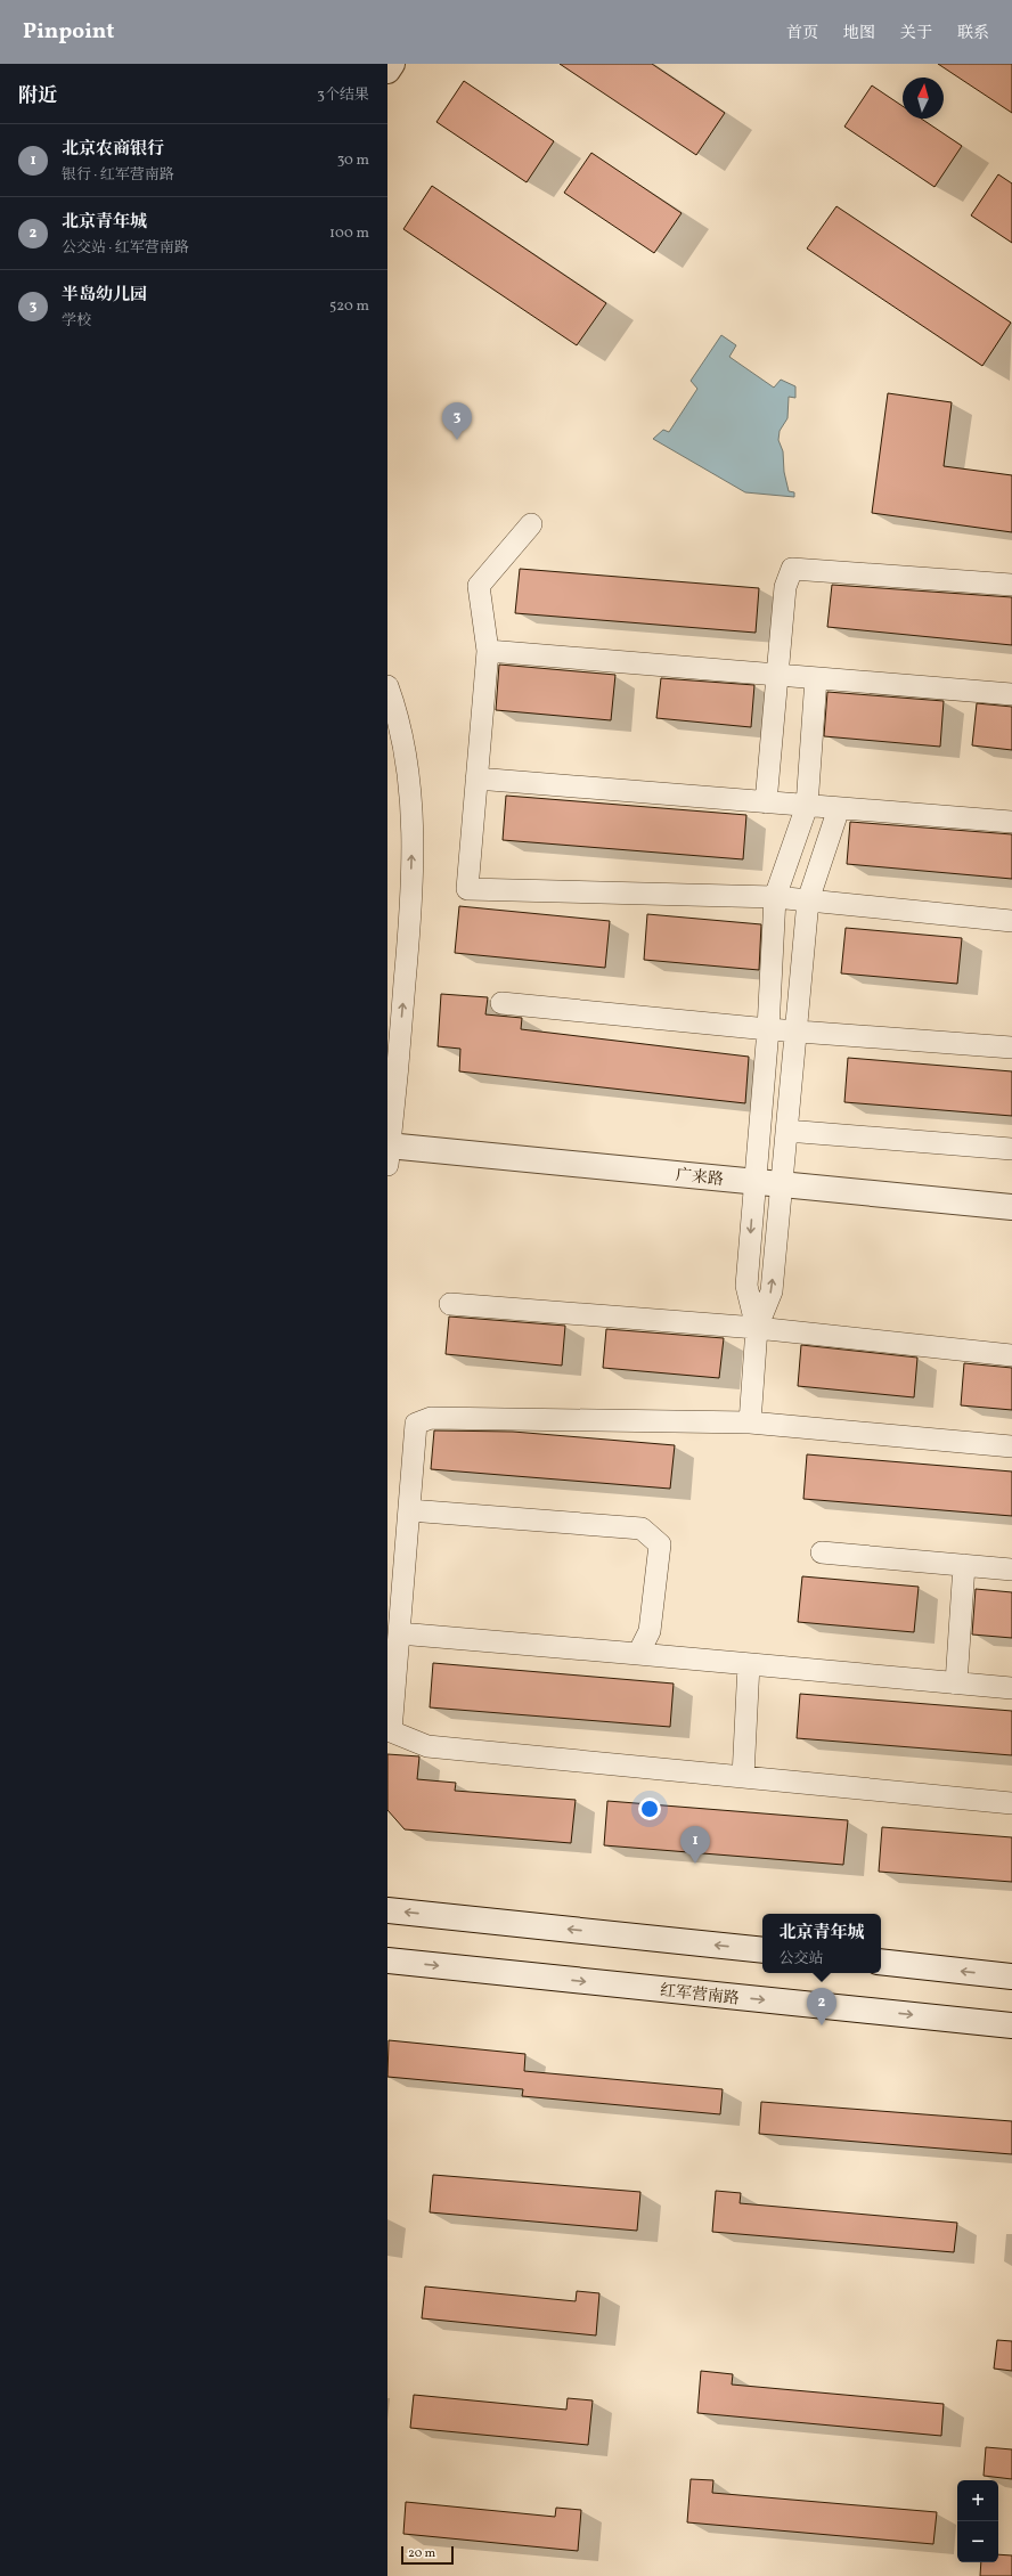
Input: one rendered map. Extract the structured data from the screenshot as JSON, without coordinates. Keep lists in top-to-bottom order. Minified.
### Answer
{"streets":{"main road":["广来路","红军营南路"]},"scale_bar":"20 m","north":"top","page":{"header":"Pinpoint","nav":["首页","地图","关于","联系"],"heading":["附近","3个结果"],"list":[{"mark":"1","name":"北京农商银行","note":"银行 · 红军营南路","value":"30 m"},{"mark":"2","name":"北京青年城","note":"公交站 · 红军营南路","value":"100 m"},{"mark":"3","name":"半岛幼儿园","note":"学校","value":"520 m"}],"pins":["3","1","2"],"popup":["北京青年城","公交站"],"map_buttons":["+","−"],"scale":"20 m"}}
